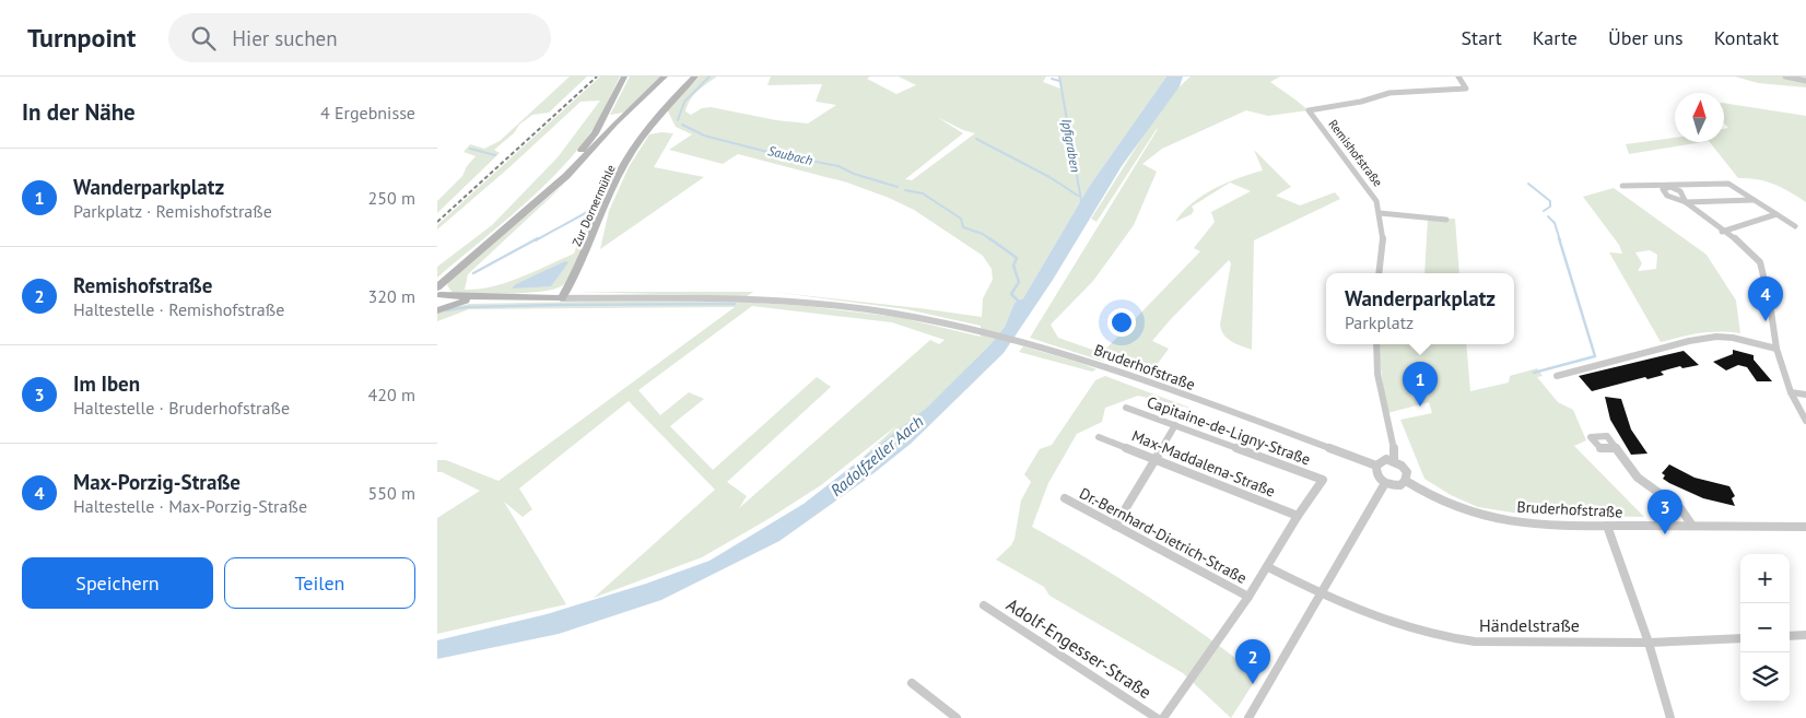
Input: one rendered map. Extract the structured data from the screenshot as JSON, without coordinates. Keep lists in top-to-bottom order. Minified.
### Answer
{"streets":{"main road":["Zur Dornermühle"],"street":["Remishofstraße","Bruderhofstraße","Capitaine-de-Ligny-Straße","Max-Maddalena-Straße","Dr.-Bernhard-Dietrich-Straße","Händelstraße","Adolf-Engesser-Straße"]},"crossings":[["Zur Dornermühle","Bruderhofstraße"],["Capitaine-de-Ligny-Straße","Max-Maddalena-Straße"]],"water":["Ipfigraben","Saubach","Radolfzeller Aach"],"north":"top","page":{"header":"Turnpoint","search":"Hier suchen","nav":["Start","Karte","Über uns","Kontakt"],"heading":["In der Nähe","4 Ergebnisse"],"list":[{"mark":"1","name":"Wanderparkplatz","note":"Parkplatz · Remishofstraße","value":"250 m"},{"mark":"2","name":"Remishofstraße","note":"Haltestelle · Remishofstraße","value":"320 m"},{"mark":"3","name":"Im Iben","note":"Haltestelle · Bruderhofstraße","value":"420 m"},{"mark":"4","name":"Max-Porzig-Straße","note":"Haltestelle · Max-Porzig-Straße","value":"550 m"}],"popup":["Wanderparkplatz","Parkplatz"],"pins":["4","1","3","2"],"buttons":["Speichern","Teilen"],"map_buttons":["+","−"]}}
